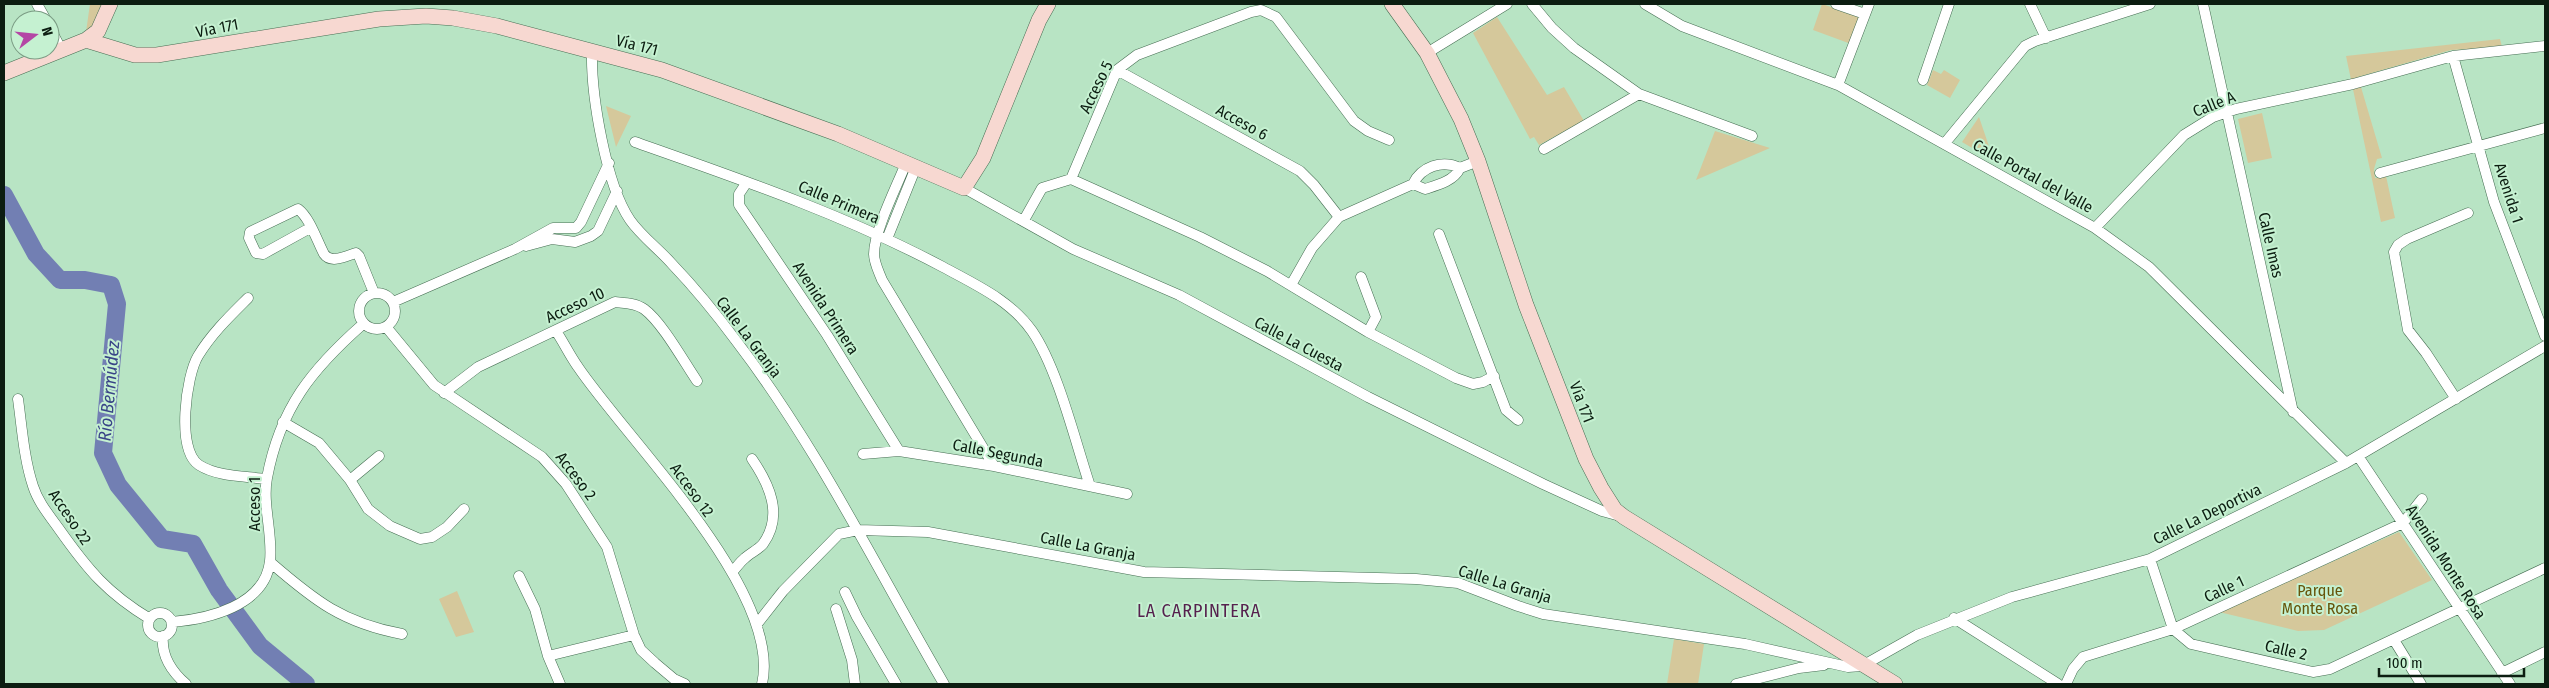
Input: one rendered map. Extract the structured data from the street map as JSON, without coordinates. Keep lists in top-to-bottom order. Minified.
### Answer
{"streets":{"main road":["Vía 171"],"street":["Acceso 5","Calle A","Acceso 6","Calle Portal del Valle","Avenida 1","Calle Primera","Calle Imas","Acceso 10","Avenida Primera","Calle La Granja","Calle La Cuesta","Calle Segunda","Acceso 2","Acceso 12","Acceso 1","Calle La Deportiva","Acceso 22","Avenida Monte Rosa","Calle 1","Calle 2"]},"crossings":[["Vía 171","Calle La Granja"],["Vía 171","Calle La Cuesta"],["Vía 171","Calle La Deportiva"],["Acceso 5","Acceso 6"],["Calle A","Calle Portal del Valle"],["Calle A","Avenida 1"],["Calle A","Calle Imas"],["Calle Portal del Valle","Calle Imas"],["Calle Portal del Valle","Calle La Deportiva"],["Calle Primera","Avenida Primera"],["Calle Primera","Calle Segunda"],["Acceso 10","Acceso 2"],["Acceso 10","Acceso 12"],["Avenida Primera","Calle Segunda"],["Calle La Granja","Calle La Deportiva"],["Acceso 2","Acceso 1"],["Acceso 1","Acceso 22"],["Calle La Deportiva","Avenida Monte Rosa"],["Avenida Monte Rosa","Calle 1"],["Avenida Monte Rosa","Calle 2"],["Calle 1","Calle 2"]],"districts":["LA CARPINTERA"],"water":["Río Bermúdez"],"parks":["Parque Monte Rosa"],"scale_bar":"100 m","north":"right"}
